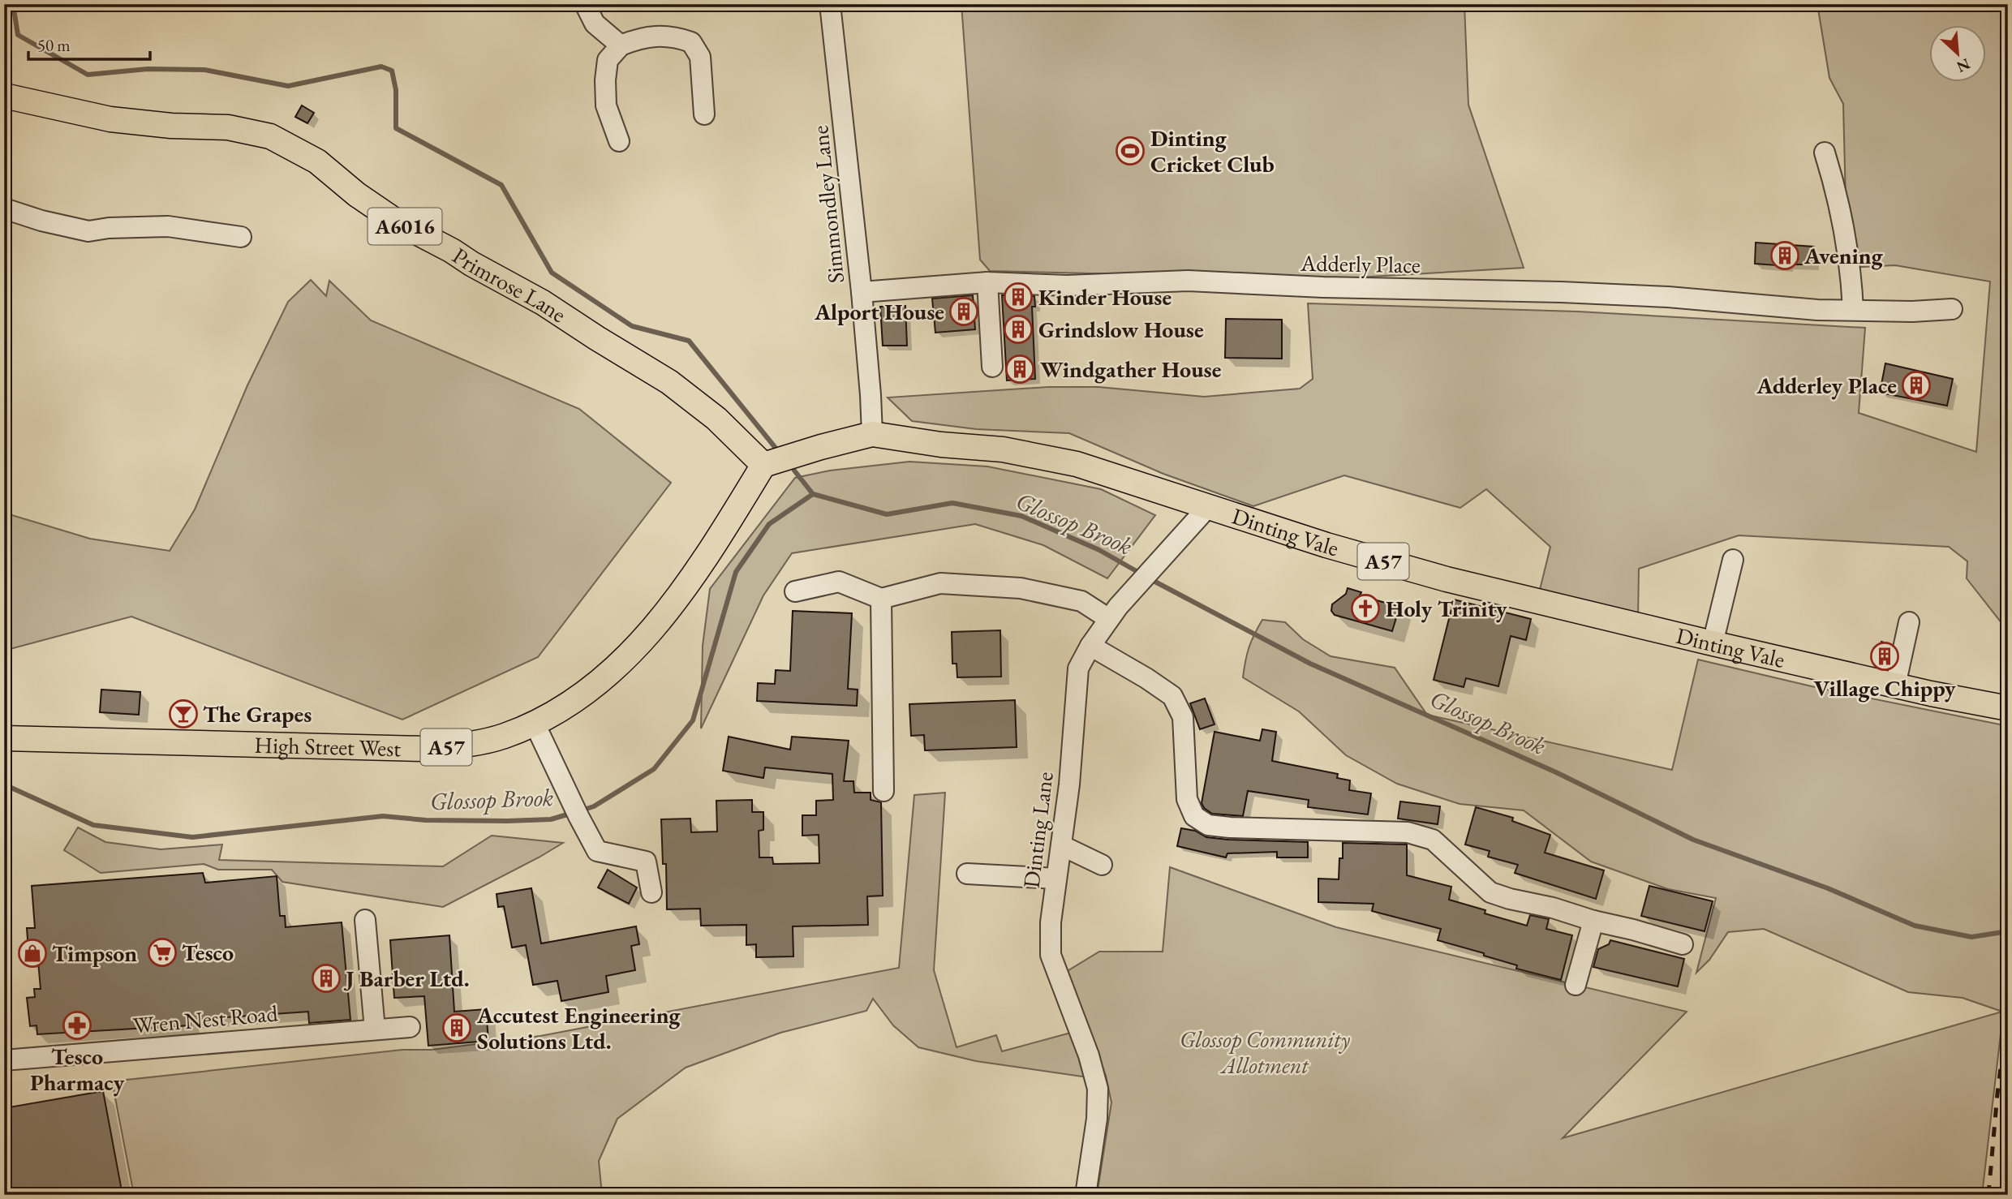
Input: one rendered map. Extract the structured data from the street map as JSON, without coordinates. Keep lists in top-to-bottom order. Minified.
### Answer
{"streets":{"main road":["A6016","Primrose Lane","Dinting Vale","A57","High Street West"],"street":["Simmondley Lane","Adderly Place","Dinting Lane","Wren Nest Road"]},"crossings":[["Simmondley Lane","Adderly Place"],["Simmondley Lane","Dinting Vale"],["Primrose Lane","Dinting Vale"],["Primrose Lane","High Street West"],["Dinting Vale","High Street West"],["Dinting Vale","Dinting Lane"]],"water":["Glossop Brook"],"parks":["Glossop Community Allotment"],"places":{"sports":["Dinting Cricket Club"],"building":["Avening","Kinder House","Alport House","Grindslow House","Windgather House","Adderley Place","Village Chippy","J Barber Ltd.","Accutest Engineering Solutions Ltd."],"church":["Holy Trinity"],"bar":["The Grapes"],"supermarket":["Tesco"],"shop":["Timpson"],"pharmacy":["Tesco Pharmacy"]},"scale_bar":"50 m","north":"bottom right"}
